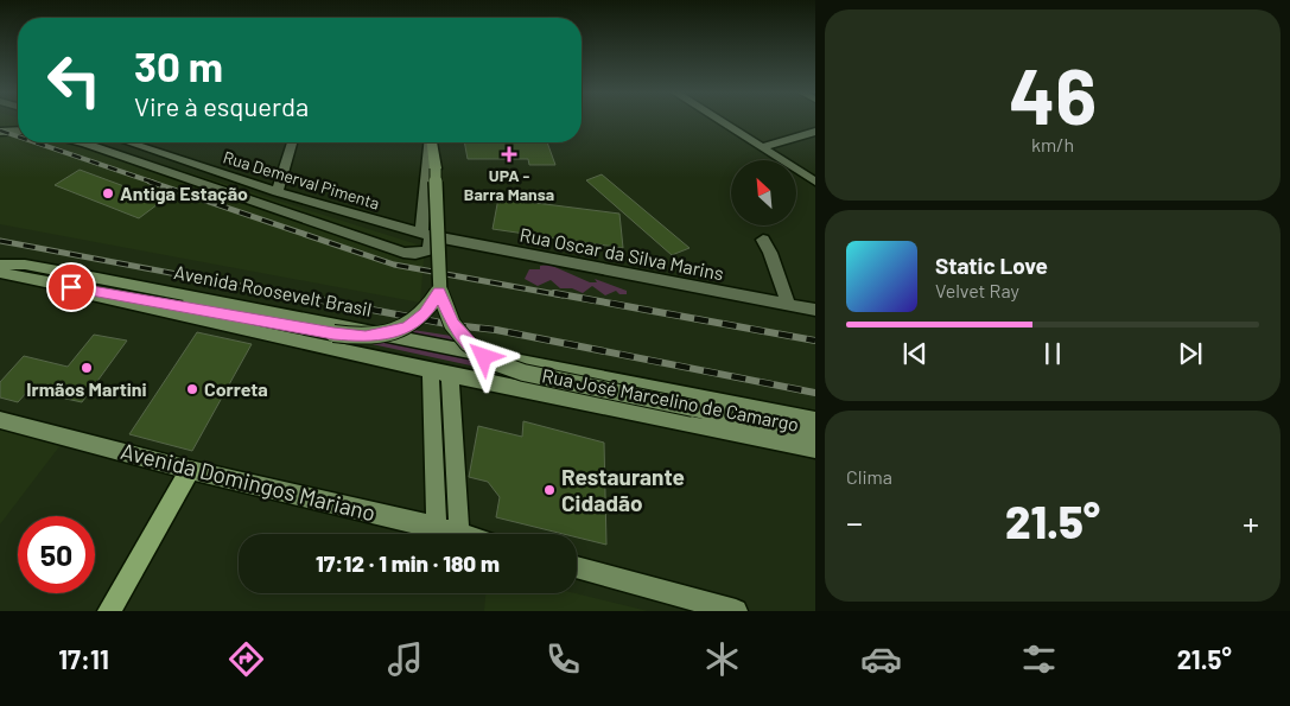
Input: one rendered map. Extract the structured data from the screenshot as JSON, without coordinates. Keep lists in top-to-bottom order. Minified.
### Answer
{"streets":{"street":["Rua Demerval Pimenta","Rua Oscar da Silva Marins","Avenida Roosevelt Brasil","Rua José Marcelino de Camargo","Avenida Domingos Mariano"]},"crossings":[["Rua Demerval Pimenta","Rua Oscar da Silva Marins"]],"places":{"health":["UPA - Barra Mansa"],"other":["Antiga Estação","Irmãos Martini","Correta","Restaurante Cidadão"]},"north":"top left","page":{"tile":[["46","km/h"],"Clima"],"turn":["30 m","Vire à esquerda"],"song":["Static Love","Velvet Ray"],"heat":["−","21.5°","+"],"limit":"50","trip":"17:12 · 1 min · 180 m","tabs":["17:11","21.5°"]}}
